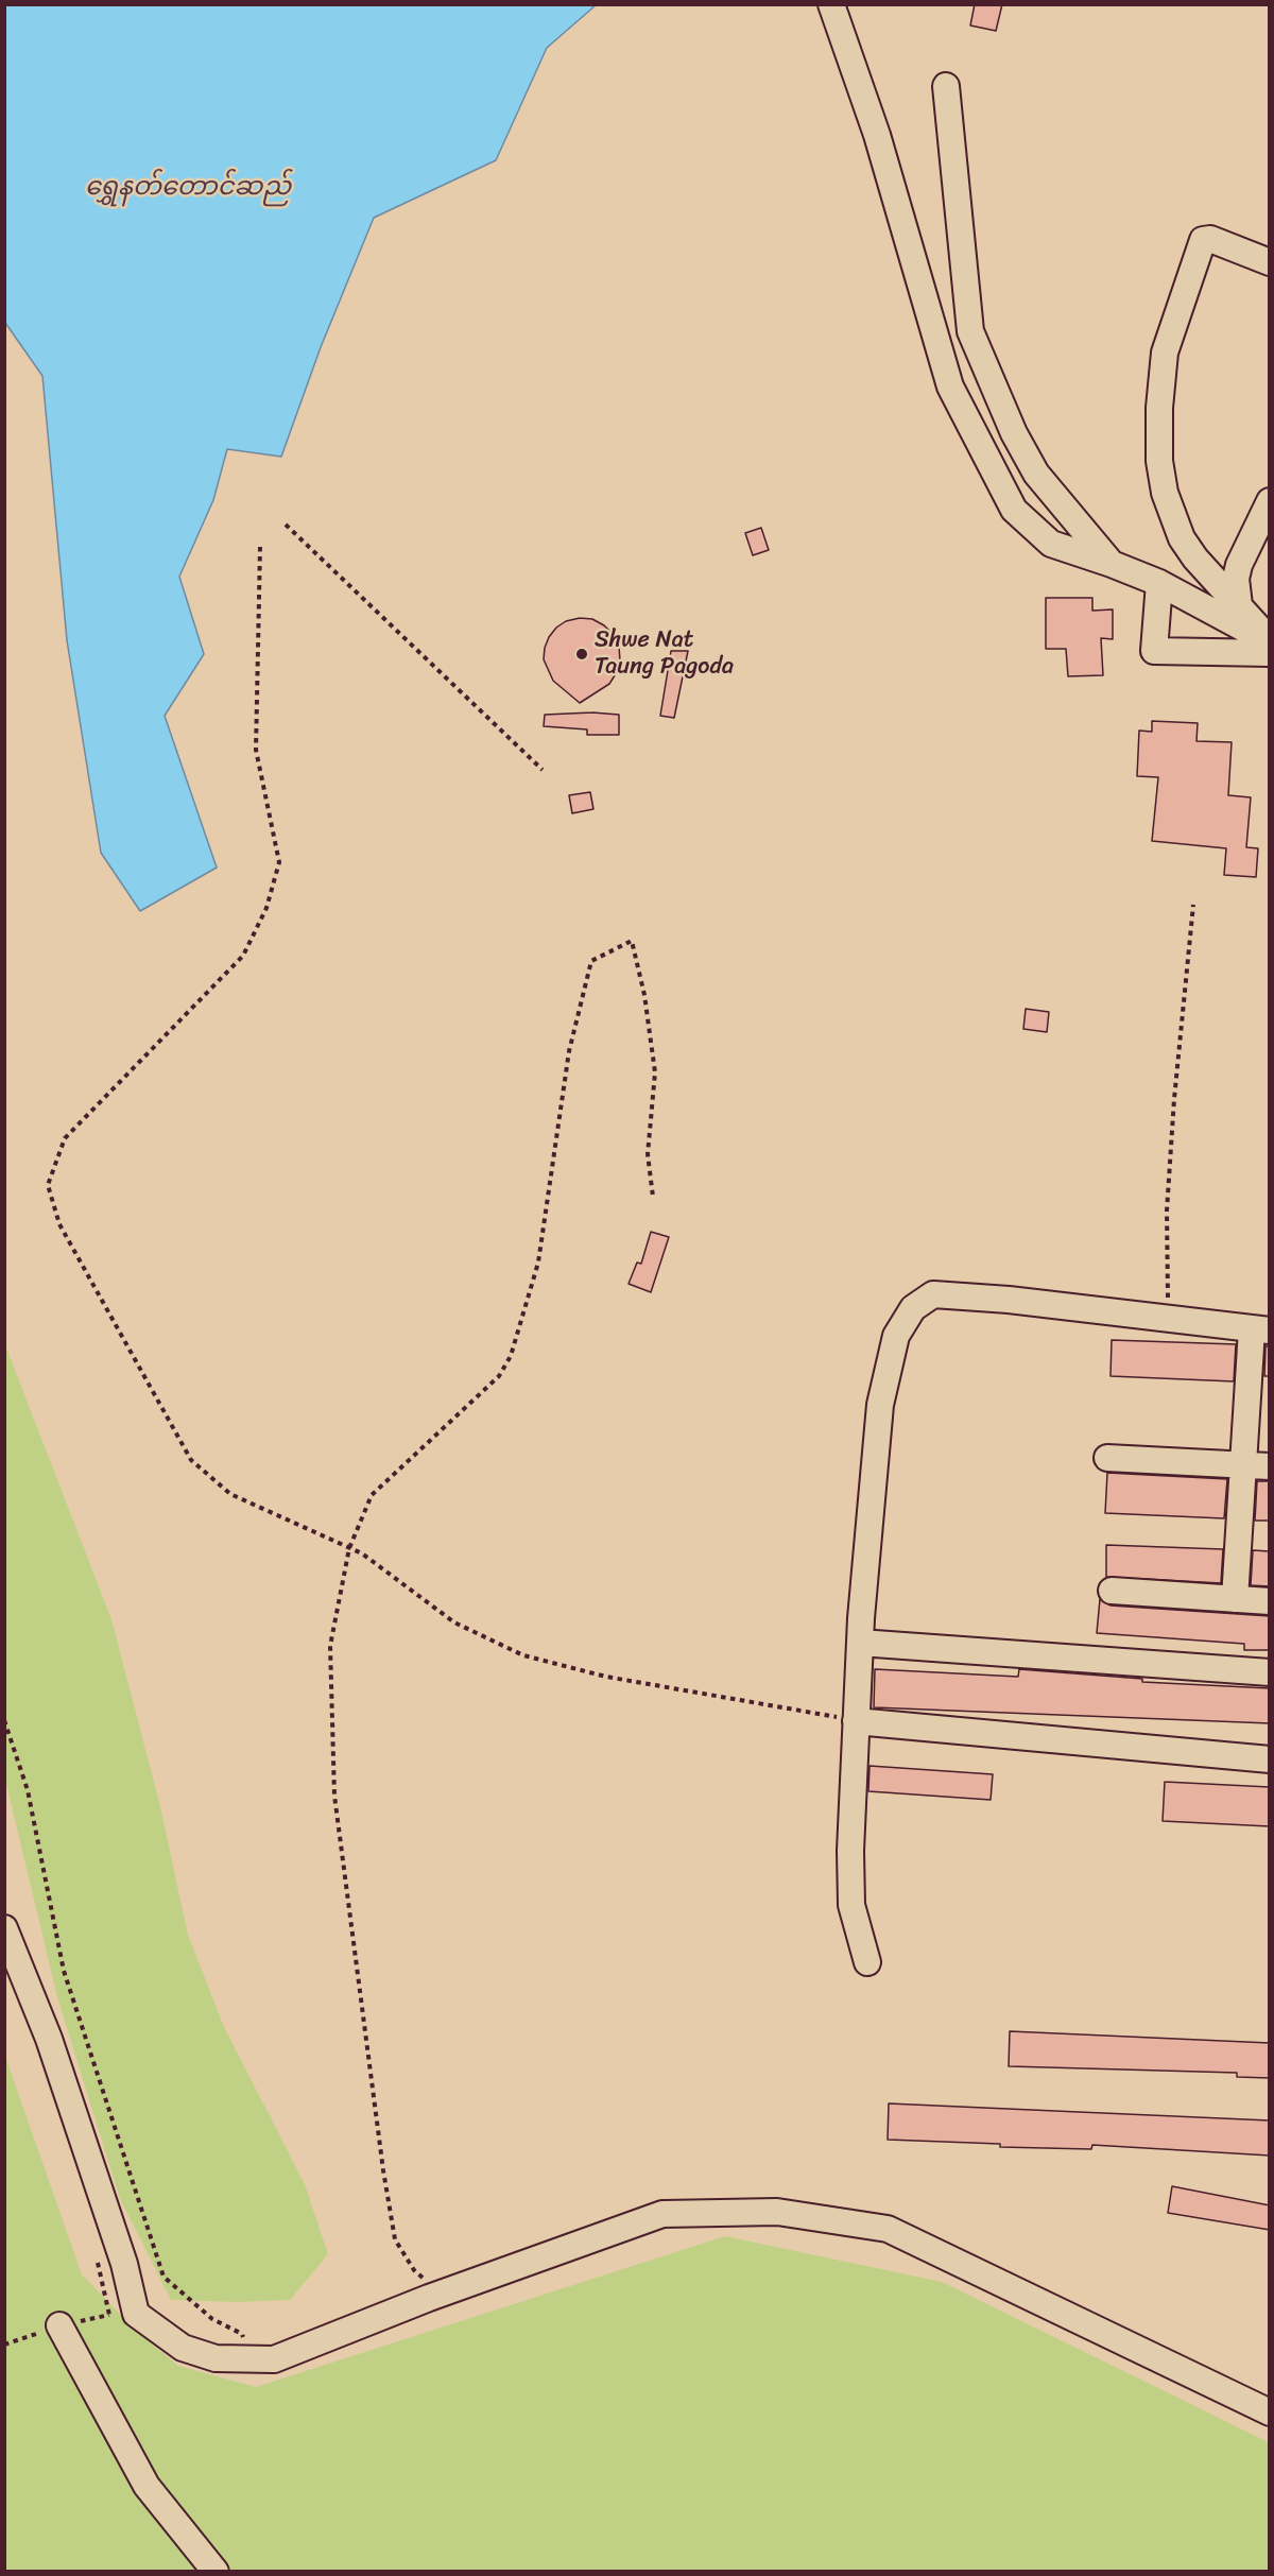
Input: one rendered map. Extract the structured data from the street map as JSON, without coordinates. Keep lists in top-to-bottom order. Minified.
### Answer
{"water":["ရွှေနတ်တောင်ဆည်"],"places":["Shwe Nat Taung Pagoda"]}
